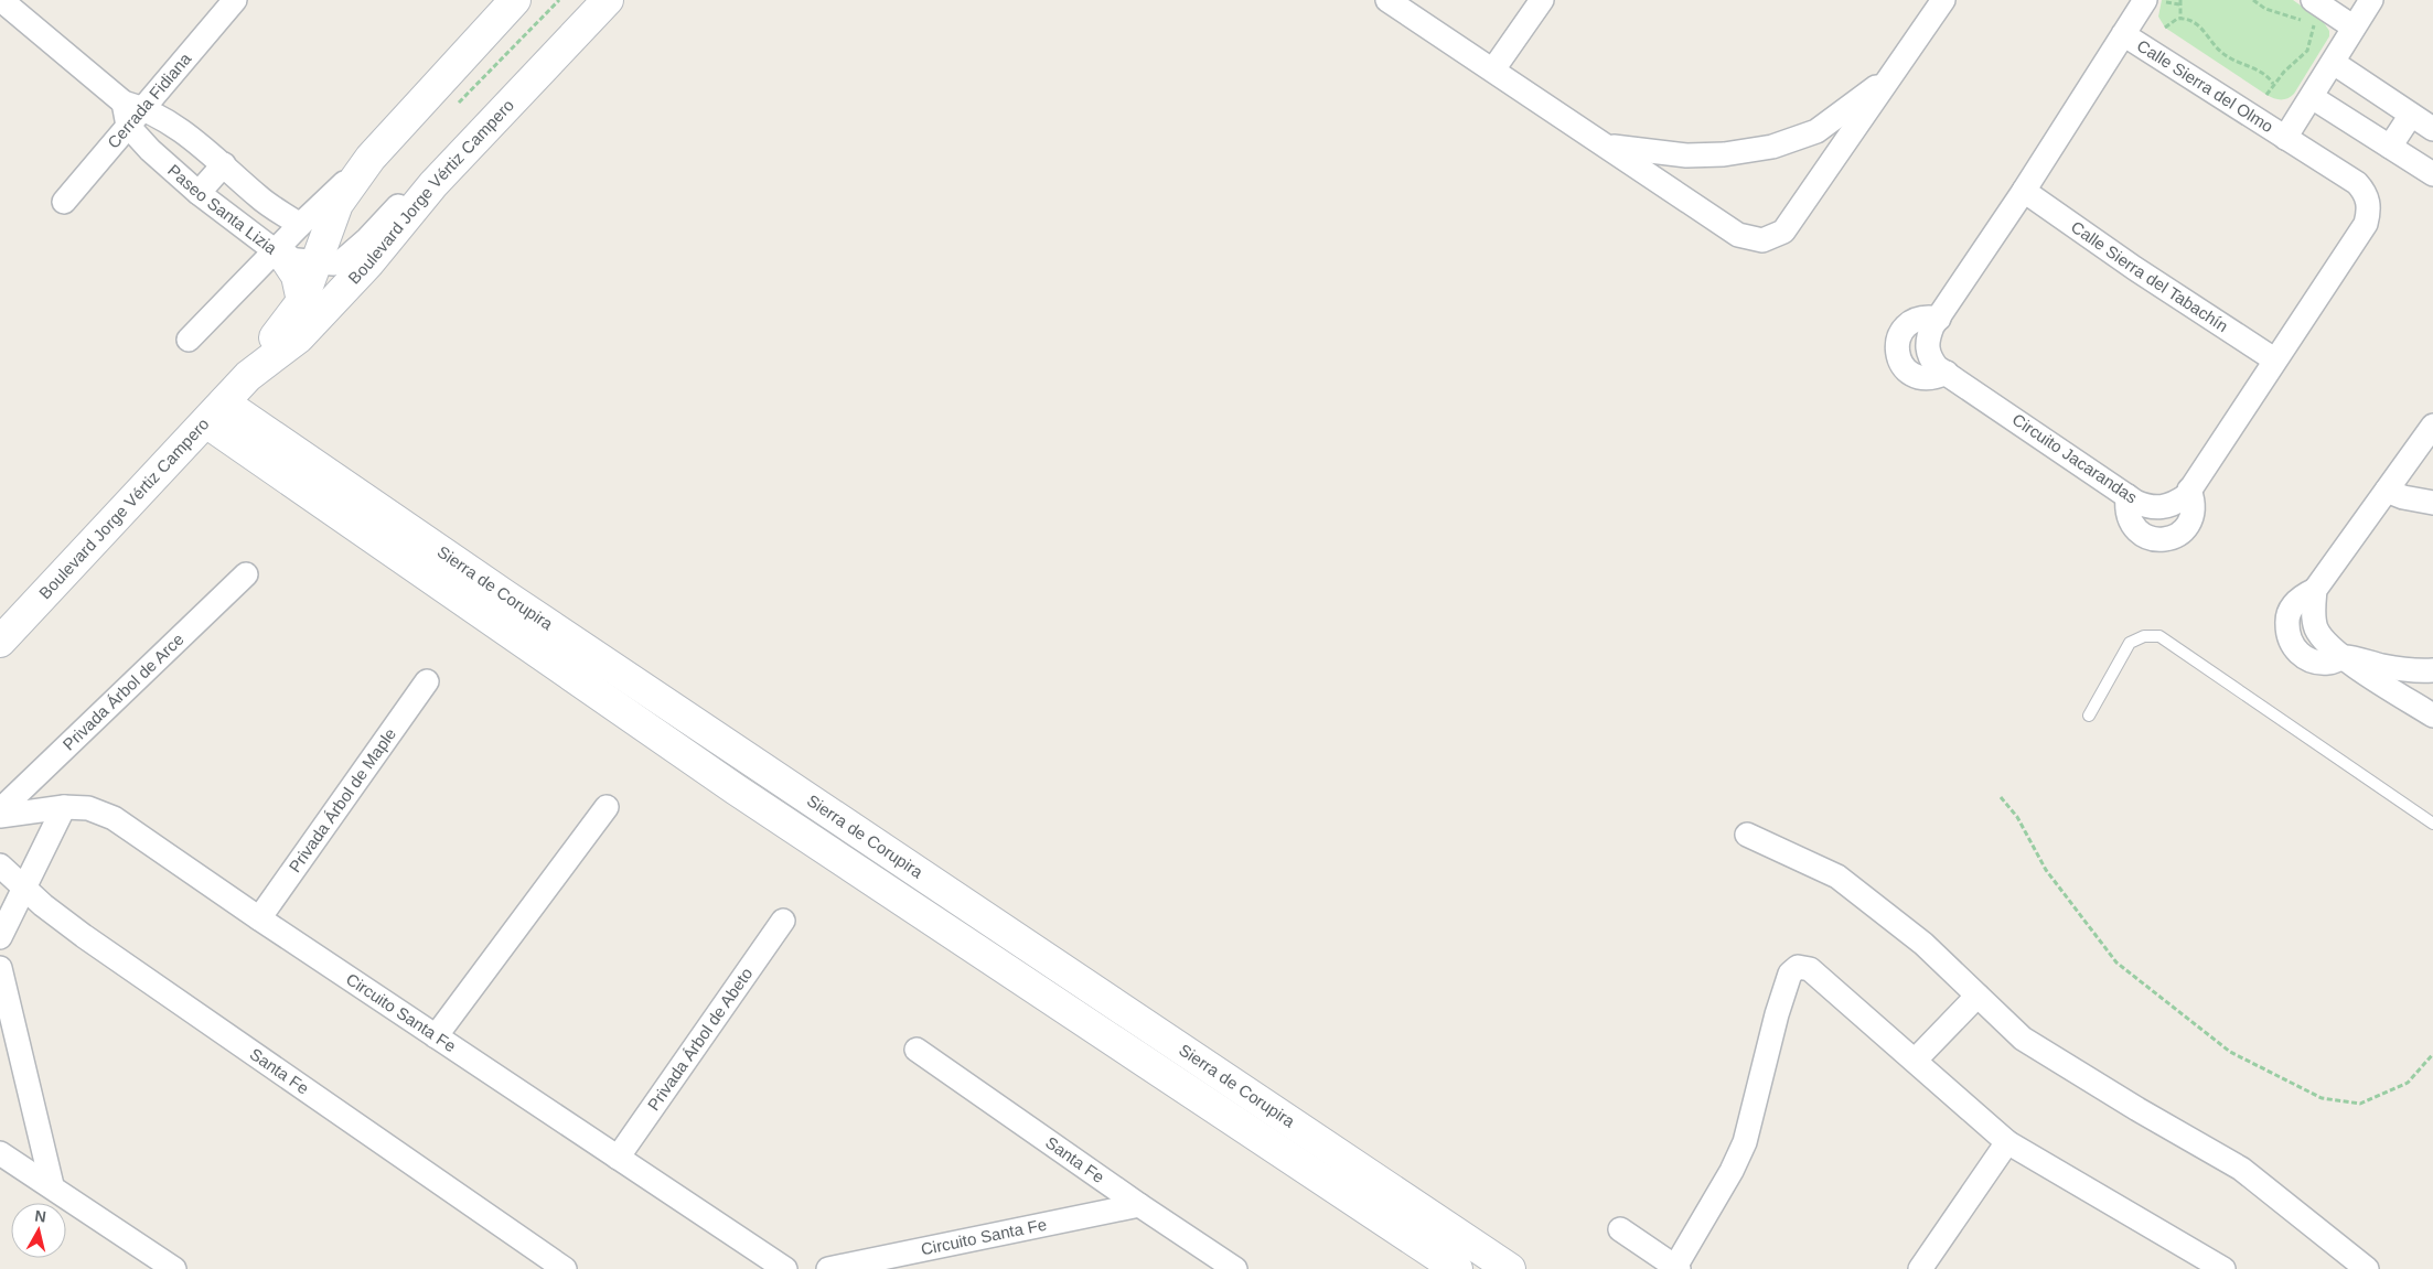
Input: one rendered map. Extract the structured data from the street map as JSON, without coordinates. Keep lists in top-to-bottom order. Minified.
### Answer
{"streets":{"street":["Calle Sierra del Olmo","Cerrada Fidiana","Boulevard Jorge Vértiz Campero","Paseo Santa Lizia","Calle Sierra del Tabachín","Circuito Jacarandas","Sierra de Corupira","Privada Árbol de Arce","Privada Árbol de Maple","Circuito Santa Fe","Privada Árbol de Abeto","Santa Fe"]},"crossings":[["Calle Sierra del Olmo","Circuito Jacarandas"],["Cerrada Fidiana","Paseo Santa Lizia"],["Boulevard Jorge Vértiz Campero","Paseo Santa Lizia"],["Boulevard Jorge Vértiz Campero","Sierra de Corupira"],["Calle Sierra del Tabachín","Circuito Jacarandas"],["Privada Árbol de Maple","Circuito Santa Fe"],["Circuito Santa Fe","Privada Árbol de Abeto"],["Circuito Santa Fe","Santa Fe"]],"north":"top"}
